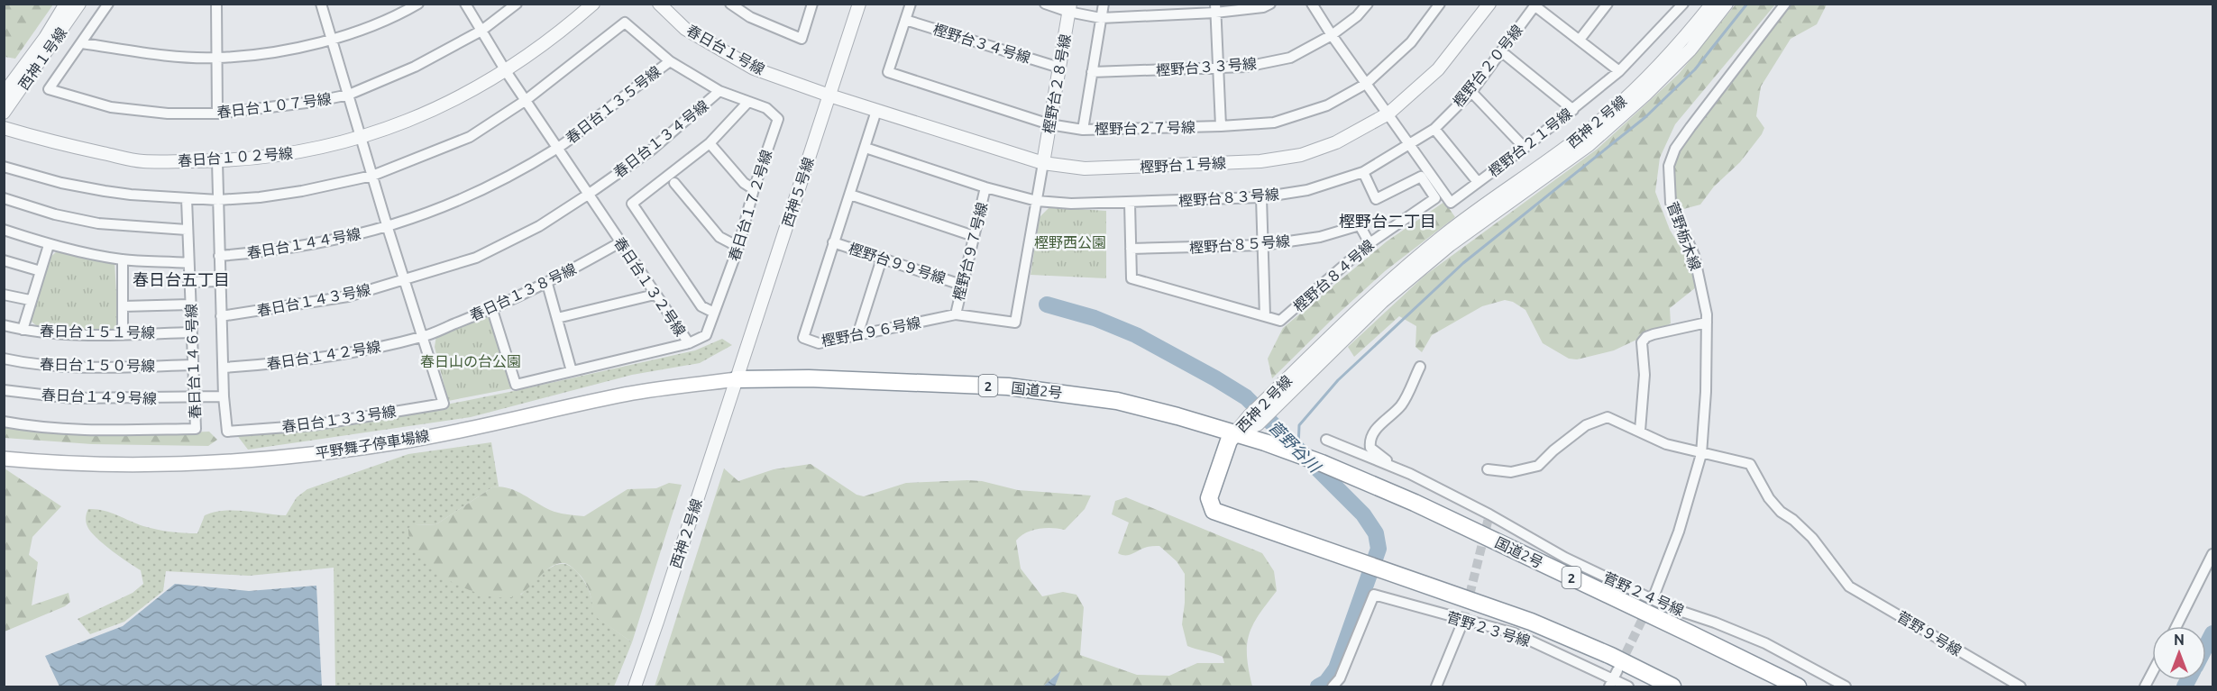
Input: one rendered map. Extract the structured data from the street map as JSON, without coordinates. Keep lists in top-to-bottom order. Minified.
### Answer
{"streets":{"highway":["2","国道2号"],"main road":["平野舞子停車場線"],"street":["樫野台３４号線","春日台１号線","西神１号線","樫野台２０号線","樫野台３３号線","樫野台２８号線","春日台１３５号線","春日台１０７号線","西神２号線","樫野台２７号線","春日台１３４号線","樫野台２１号線","春日台１０２号線","樫野台１号線","西神５号線","樫野台８３号線","春日台１７２号線","菅野栃木線","春日台１４４号線","樫野台８５号線","樫野台９７号線","樫野台９９号線","樫野台８４号線","春日台１３２号線","春日台１３８号線","春日台１４３号線","春日台１５１号線","樫野台９６号線","春日台１４２号線","春日台１４６号線","春日台１５０号線","春日台１４９号線","春日台１３３号線","菅野２４号線","菅野２３号線","菅野９号線"]},"crossings":[["樫野台３４号線","樫野台２８号線"],["樫野台３４号線","樫野台２７号線"],["春日台１号線","樫野台１号線"],["春日台１号線","西神５号線"],["樫野台２０号線","樫野台２１号線"],["樫野台２０号線","樫野台８３号線"],["樫野台３３号線","樫野台２１号線"],["樫野台２８号線","樫野台２７号線"],["樫野台２８号線","樫野台１号線"],["樫野台２８号線","樫野台９６号線"],["春日台１３５号線","春日台１３４号線"],["春日台１３５号線","春日台１４４号線"],["春日台１３５号線","春日台１３２号線"],["春日台１３５号線","春日台１３３号線"],["春日台１０７号線","春日台１３２号線"],["春日台１０７号線","春日台１３３号線"],["西神２号線","西神５号線"],["西神２号線","国道2号"],["西神２号線","平野舞子停車場線"],["樫野台２７号線","樫野台２１号線"],["春日台１３４号線","春日台１７２号線"],["春日台１３４号線","春日台１３２号線"],["春日台１３４号線","春日台１４３号線"],["春日台１３４号線","春日台１３３号線"],["樫野台２１号線","樫野台１号線"],["樫野台２１号線","樫野台８３号線"],["春日台１０２号線","春日台１３２号線"],["春日台１０２号線","春日台１３３号線"],["樫野台１号線","西神５号線"],["樫野台１号線","樫野台９６号線"],["西神５号線","国道2号"],["西神５号線","平野舞子停車場線"],["樫野台８３号線","樫野台８４号線"],["樫野台８３号線","樫野台９６号線"],["春日台１７２号線","春日台１３２号線"],["菅野栃木線","菅野９号線"],["春日台１４４号線","春日台１３３号線"],["樫野台８５号線","樫野台８４号線"],["樫野台９７号線","樫野台９９号線"],["樫野台９７号線","樫野台９６号線"],["樫野台９９号線","樫野台９６号線"],["春日台１３２号線","春日台１３８号線"],["春日台１３８号線","春日台１４２号線"],["春日台１３８号線","春日台１３３号線"],["春日台１４３号線","春日台１３３号線"],["春日台１５１号線","春日台１４６号線"],["春日台１４２号線","春日台１３３号線"],["春日台１４６号線","春日台１５０号線"],["春日台１４６号線","春日台１４９号線"],["国道2号","平野舞子停車場線"],["春日台１４９号線","春日台１３３号線"]],"districts":["樫野台二丁目","春日台五丁目"],"water":["菅野谷川"],"parks":["樫野西公園","春日山の台公園"],"north":"top"}
